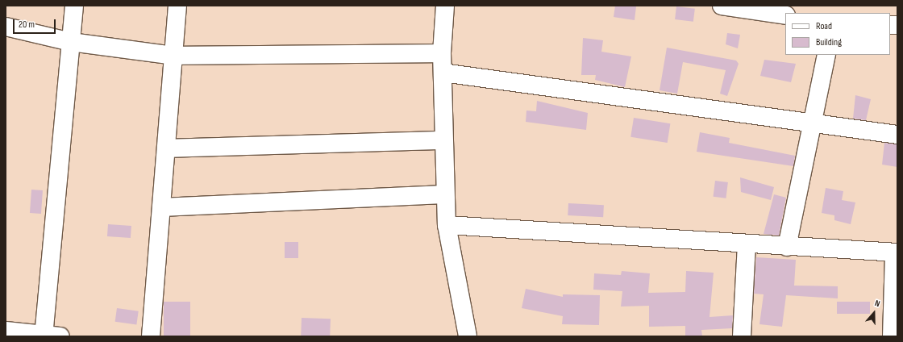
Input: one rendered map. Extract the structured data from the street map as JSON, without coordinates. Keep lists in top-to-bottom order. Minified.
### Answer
{"legend":["Road","Building"],"scale_bar":"20 m","north":"top"}
